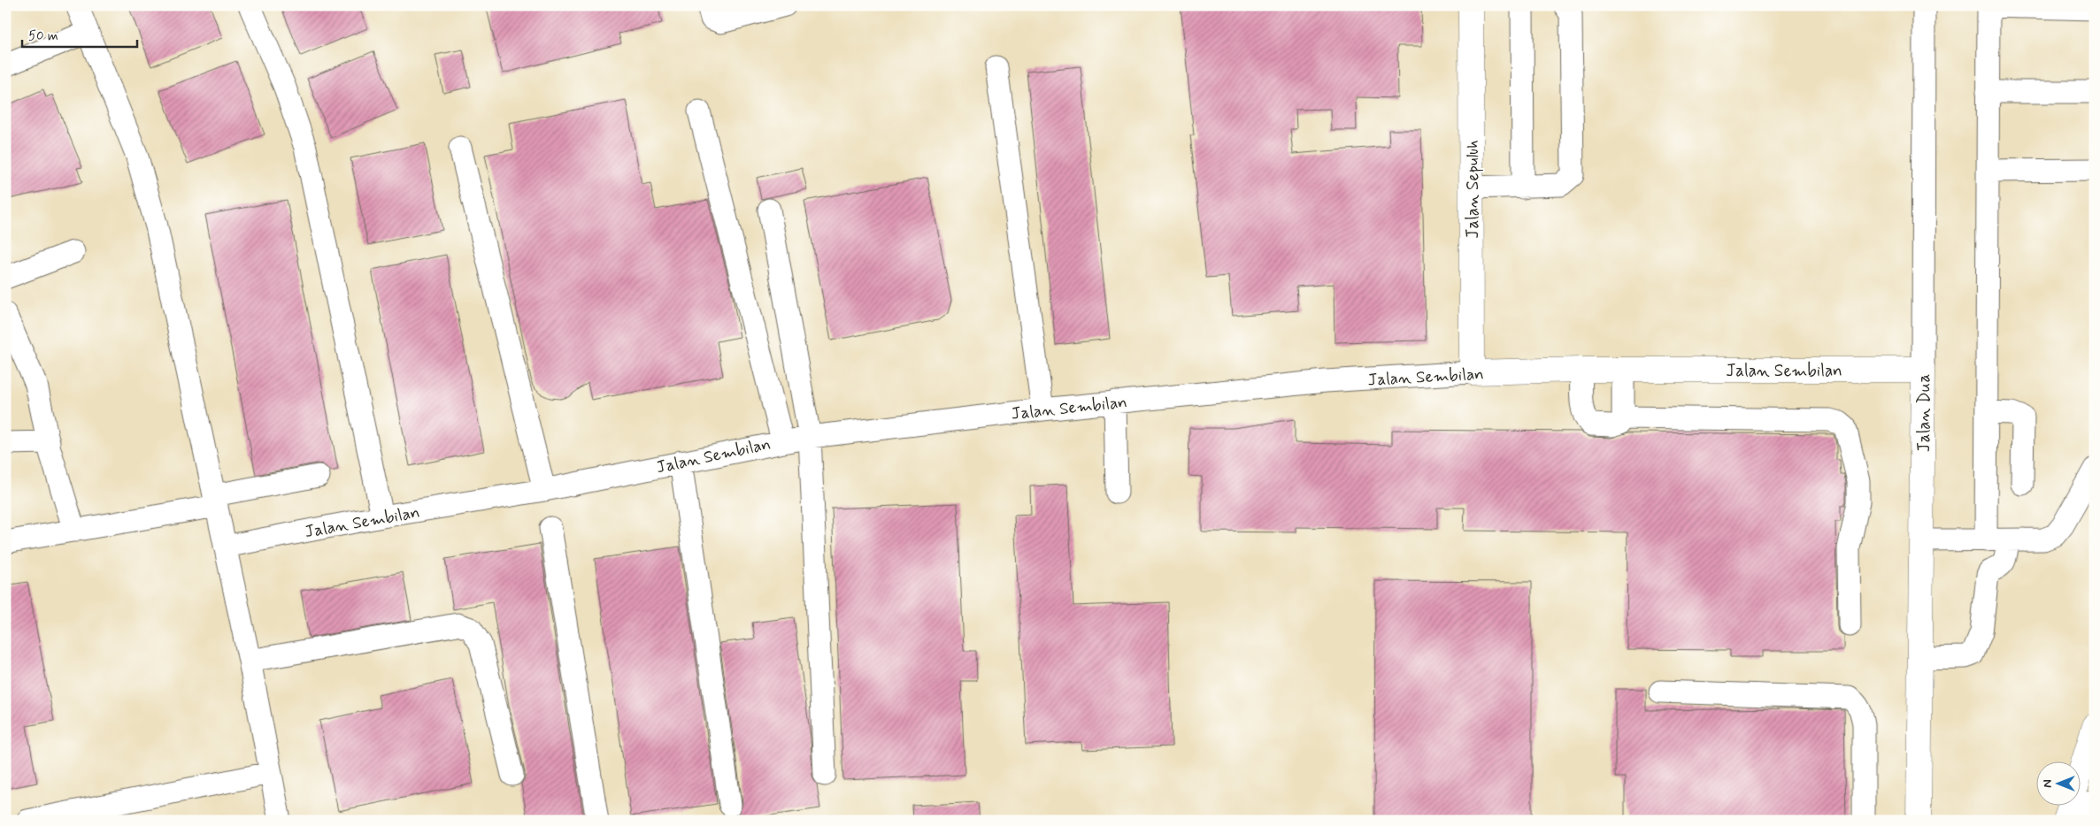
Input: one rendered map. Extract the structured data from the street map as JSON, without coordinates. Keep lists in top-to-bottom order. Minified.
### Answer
{"streets":{"main road":["Jalan Sepuluh","Jalan Sembilan","Jalan Dua"]},"crossings":[["Jalan Sepuluh","Jalan Sembilan"],["Jalan Sembilan","Jalan Dua"]],"scale_bar":"50 m","north":"left"}
